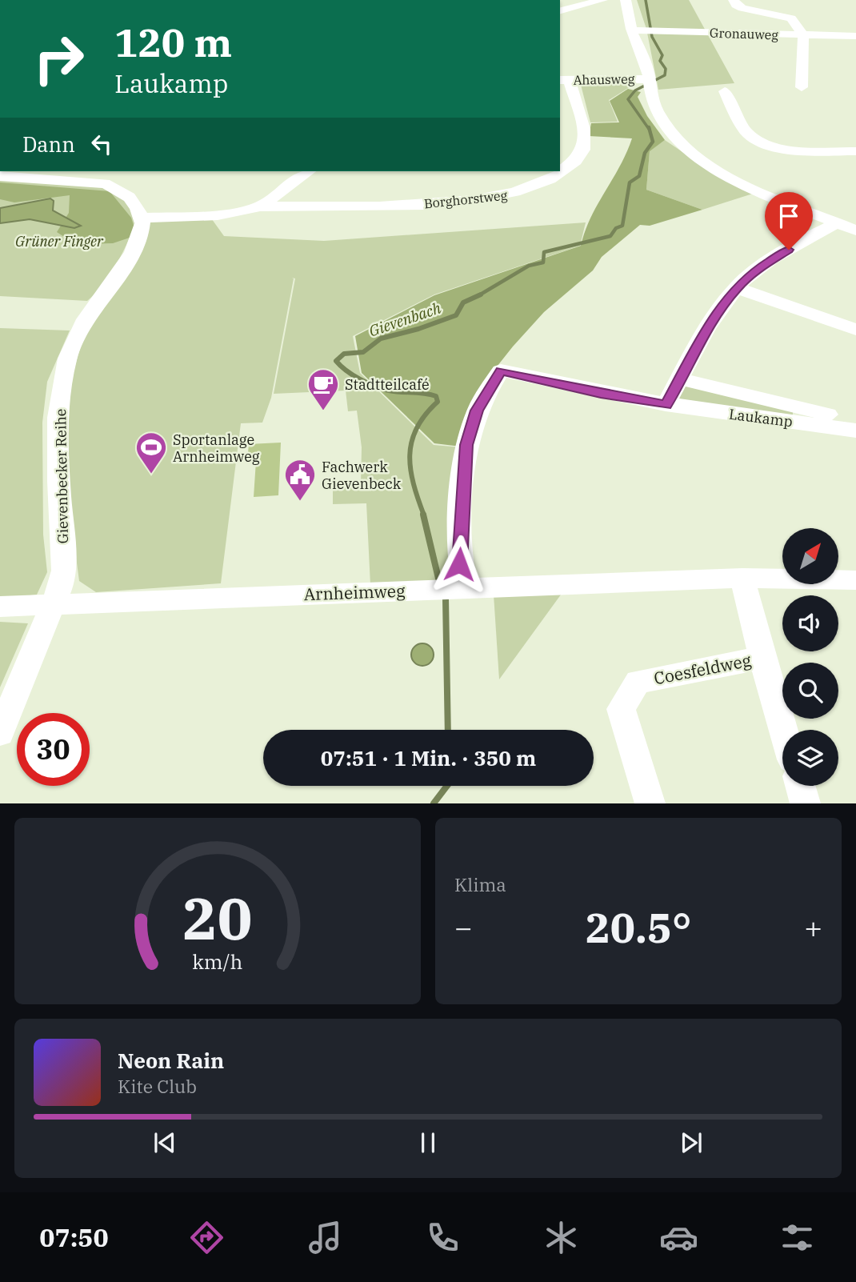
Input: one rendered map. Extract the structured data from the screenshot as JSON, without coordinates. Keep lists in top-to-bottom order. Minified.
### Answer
{"streets":{"street":["Gronauweg","Ahausweg","Borghorstweg","Laukamp","Gievenbecker Reihe","Arnheimweg","Coesfeldweg"]},"crossings":[["Ahausweg","Borghorstweg"],["Gievenbecker Reihe","Arnheimweg"],["Arnheimweg","Coesfeldweg"]],"water":["Gievenbach"],"parks":["Grüner Finger"],"places":{"cafe":["Stadtteilcafé"],"sports":["Sportanlage Arnheimweg"],"public building":["Fachwerk Gievenbeck"]},"north":"top right","page":{"turn":["120 m","Laukamp"],"then":"Dann","limit":"30","trip":"07:51 · 1 Min. · 350 m","tile":"Klima","heat":["−","20.5°","+"],"song":["Neon Rain","Kite Club"],"tabs":"07:50","gauge":["20","km/h"]}}
